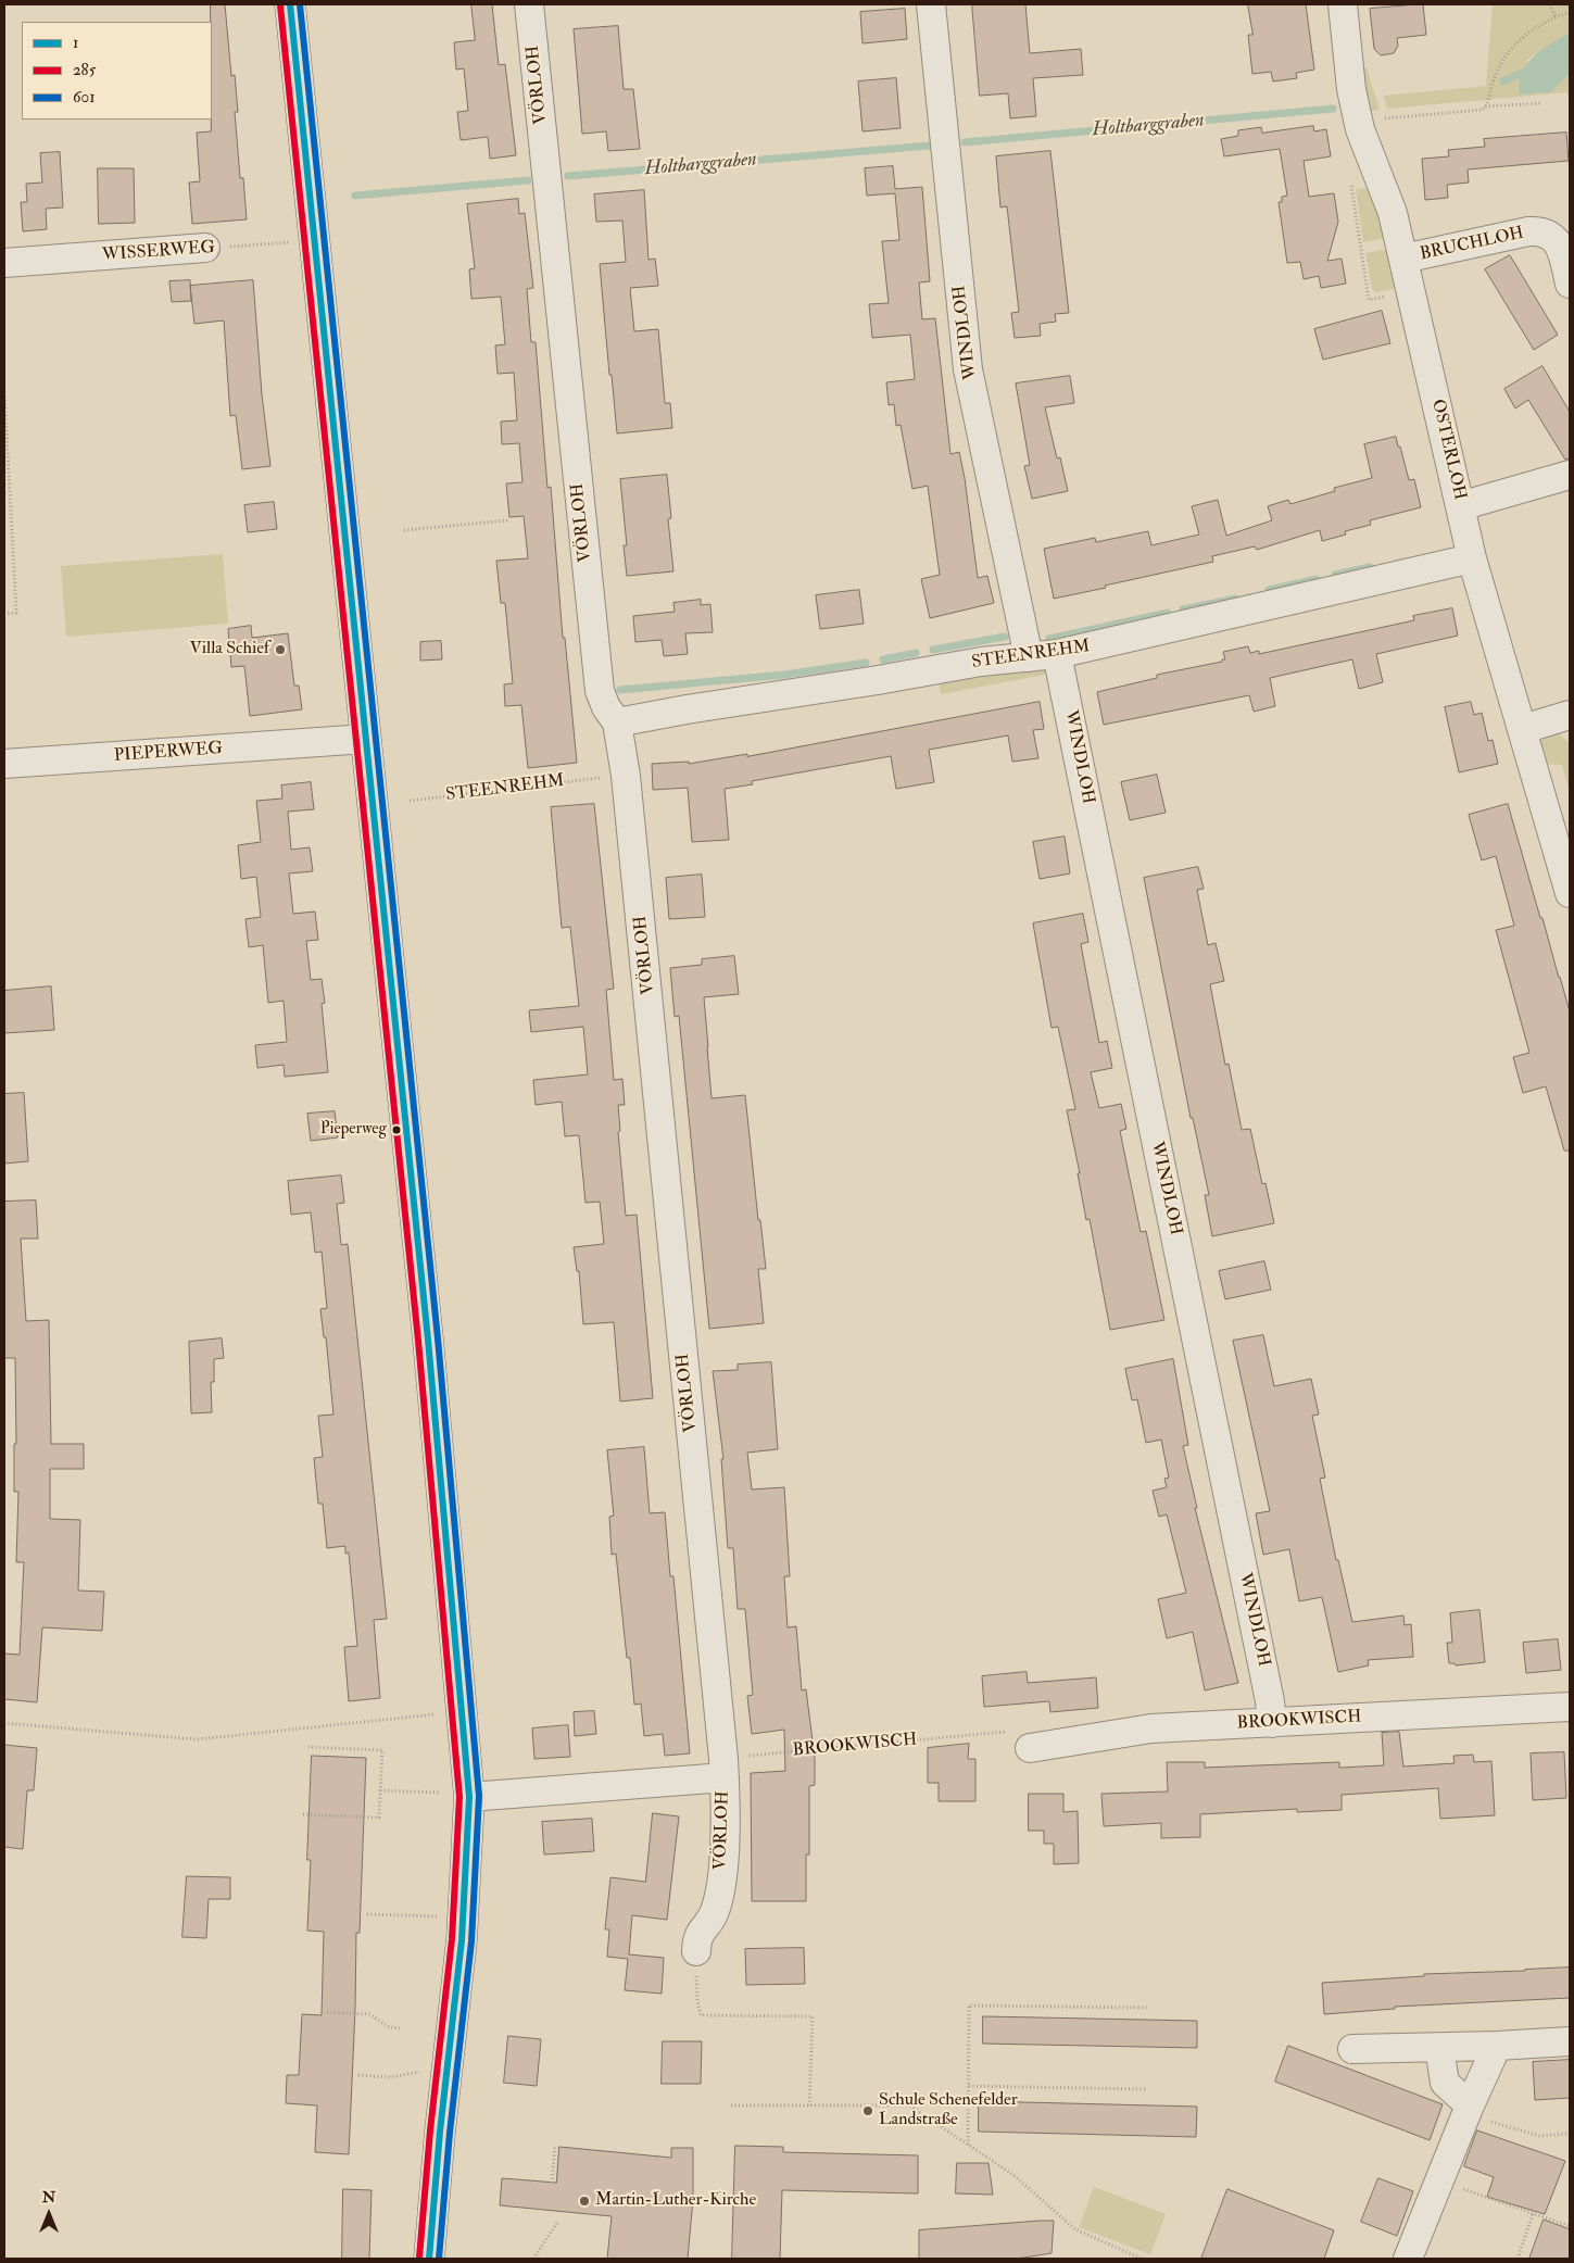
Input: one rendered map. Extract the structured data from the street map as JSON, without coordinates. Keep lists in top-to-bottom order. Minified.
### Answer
{"streets":{"street":["VÖRLOH","BRUCHLOH","WISSERWEG","WINDLOH","OSTERLOH","STEENREHM","PIEPERWEG","BROOKWISCH"]},"crossings":[["VÖRLOH","STEENREHM"],["VÖRLOH","BROOKWISCH"],["BRUCHLOH","OSTERLOH"],["WINDLOH","STEENREHM"],["WINDLOH","BROOKWISCH"],["OSTERLOH","STEENREHM"]],"water":["Holtbarggraben"],"places":["Villa Schief","Pieperweg","Schule Schenefelder Landstraße","Martin-Luther-Kirche"],"lines":["transit line 1","transit line 601","transit line 285"],"legend":["1","285","601"],"north":"top"}
